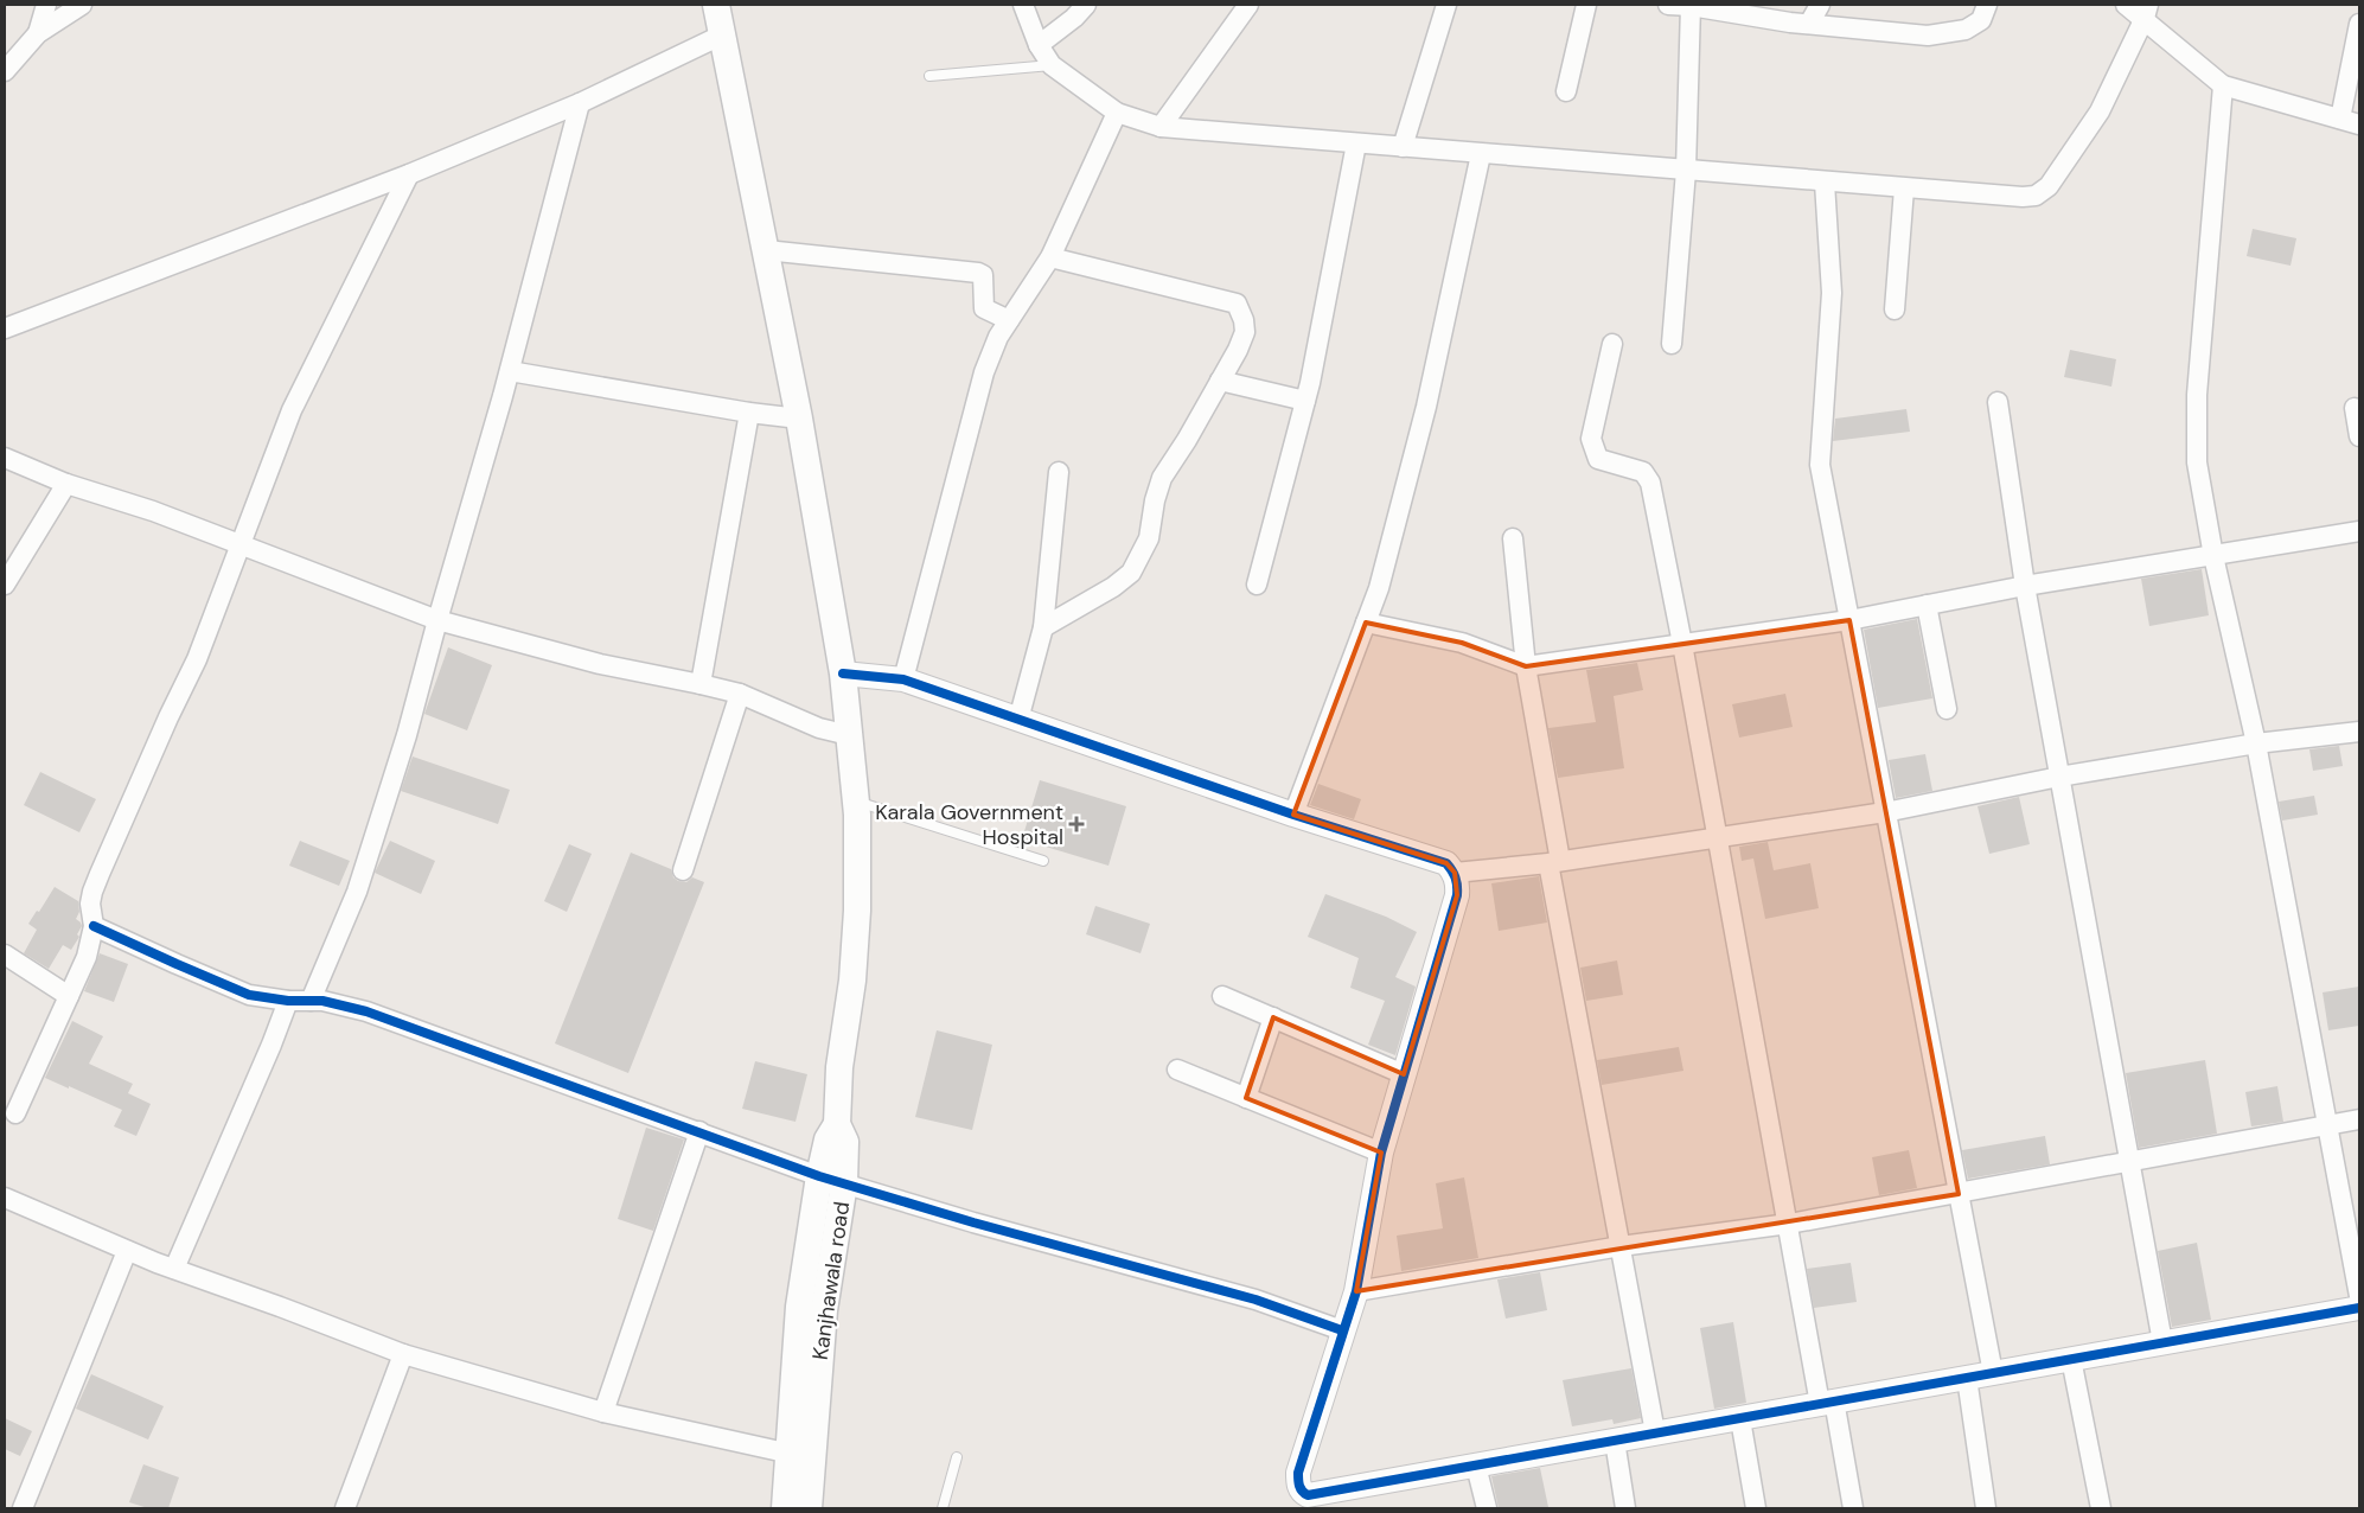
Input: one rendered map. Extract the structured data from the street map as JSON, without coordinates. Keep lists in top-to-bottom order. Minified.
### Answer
{"streets":{"main road":["Kanjhawala road"]},"places":{"health":["Karala Government Hospital"]}}
